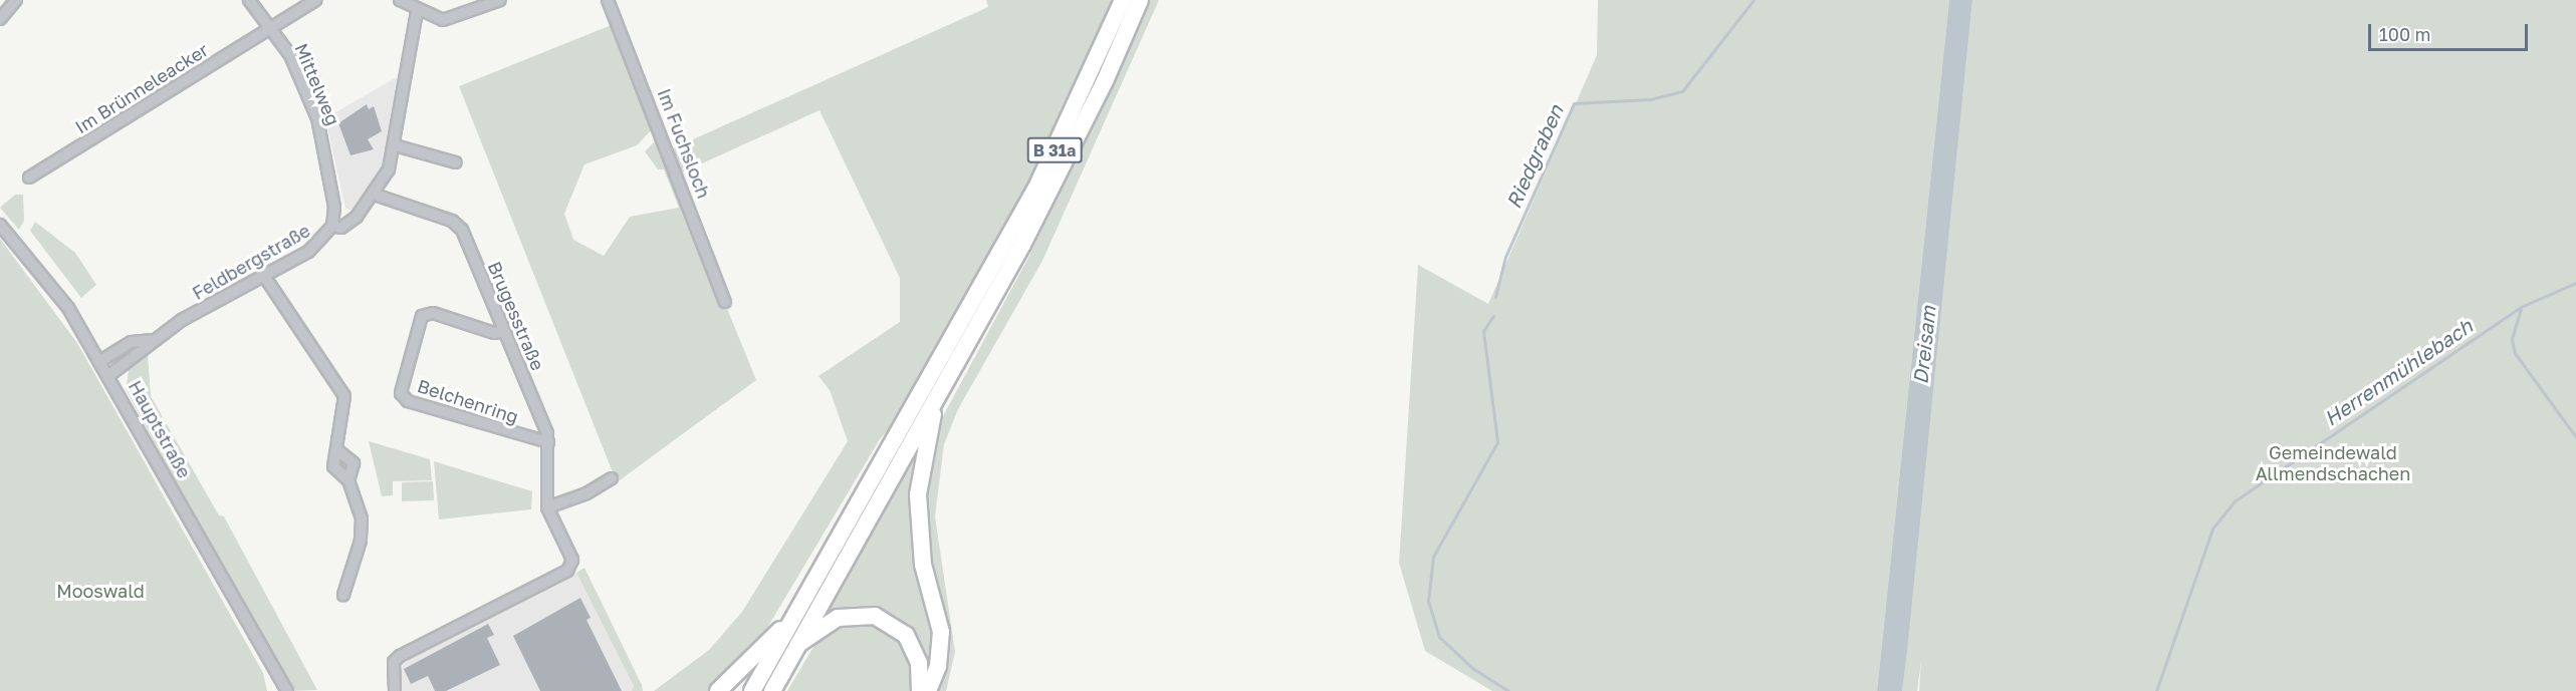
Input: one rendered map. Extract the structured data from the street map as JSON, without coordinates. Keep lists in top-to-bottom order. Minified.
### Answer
{"streets":{"highway":["B 31a"],"street":["Mittelweg","Im Brünneleacker","Im Fuchsloch","Feldbergstraße","Brugesstraße","Belchenring","Hauptstraße"]},"crossings":[["Mittelweg","Im Brünneleacker"],["Mittelweg","Feldbergstraße"],["Feldbergstraße","Brugesstraße"],["Feldbergstraße","Hauptstraße"],["Brugesstraße","Belchenring"]],"water":["Riedgraben","Dreisam","Herrenmühlebach"],"parks":["Gemeindewald Allmendschachen","Mooswald"],"scale_bar":"100 m"}
